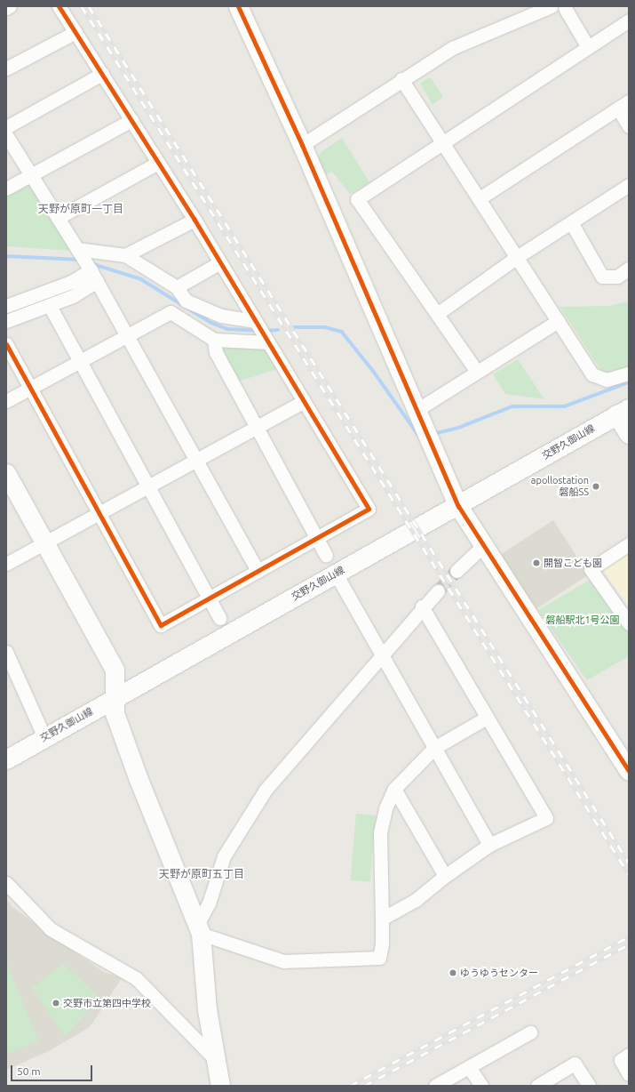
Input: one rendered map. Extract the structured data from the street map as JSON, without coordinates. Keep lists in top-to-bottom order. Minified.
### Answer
{"streets":{"street":["交野久御山線"]},"districts":["天野が原町一丁目","天野が原町五丁目"],"parks":["磐船駅北1号公園"],"places":["apollostation 磐船SS","開智こども園","ゆうゆうセンター","交野市立第四中学校"],"scale_bar":"50 m"}
